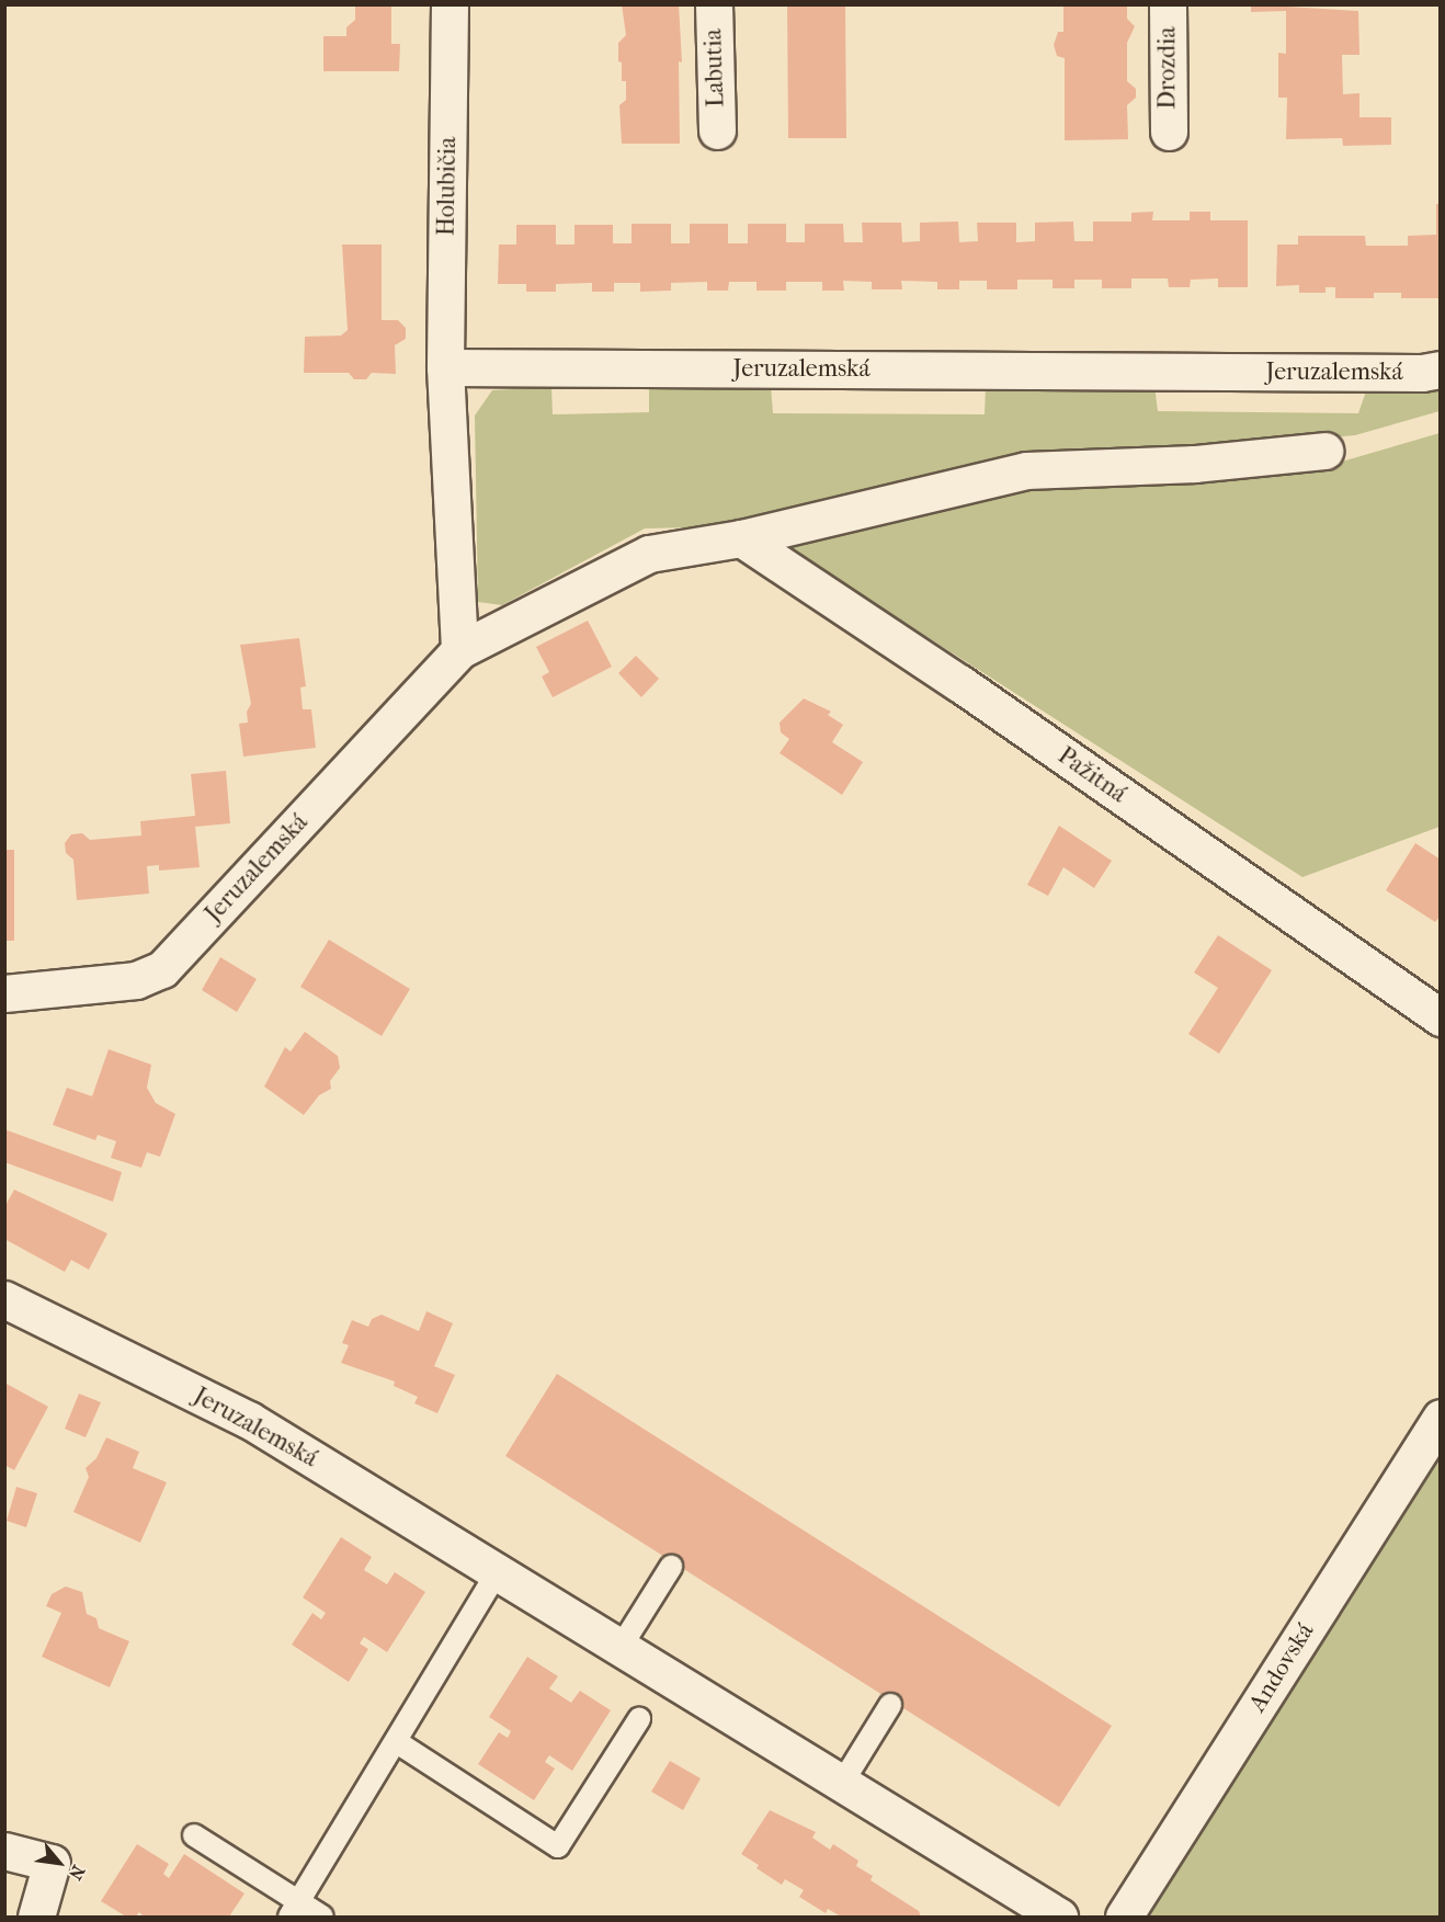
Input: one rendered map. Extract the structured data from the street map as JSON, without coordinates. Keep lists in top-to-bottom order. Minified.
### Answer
{"streets":{"street":["Labutia","Drozdia","Holubičia","Jeruzalemská","Pažitná","Andovská"]},"crossings":[["Holubičia","Jeruzalemská"],["Jeruzalemská","Pažitná"]],"north":"bottom right"}
